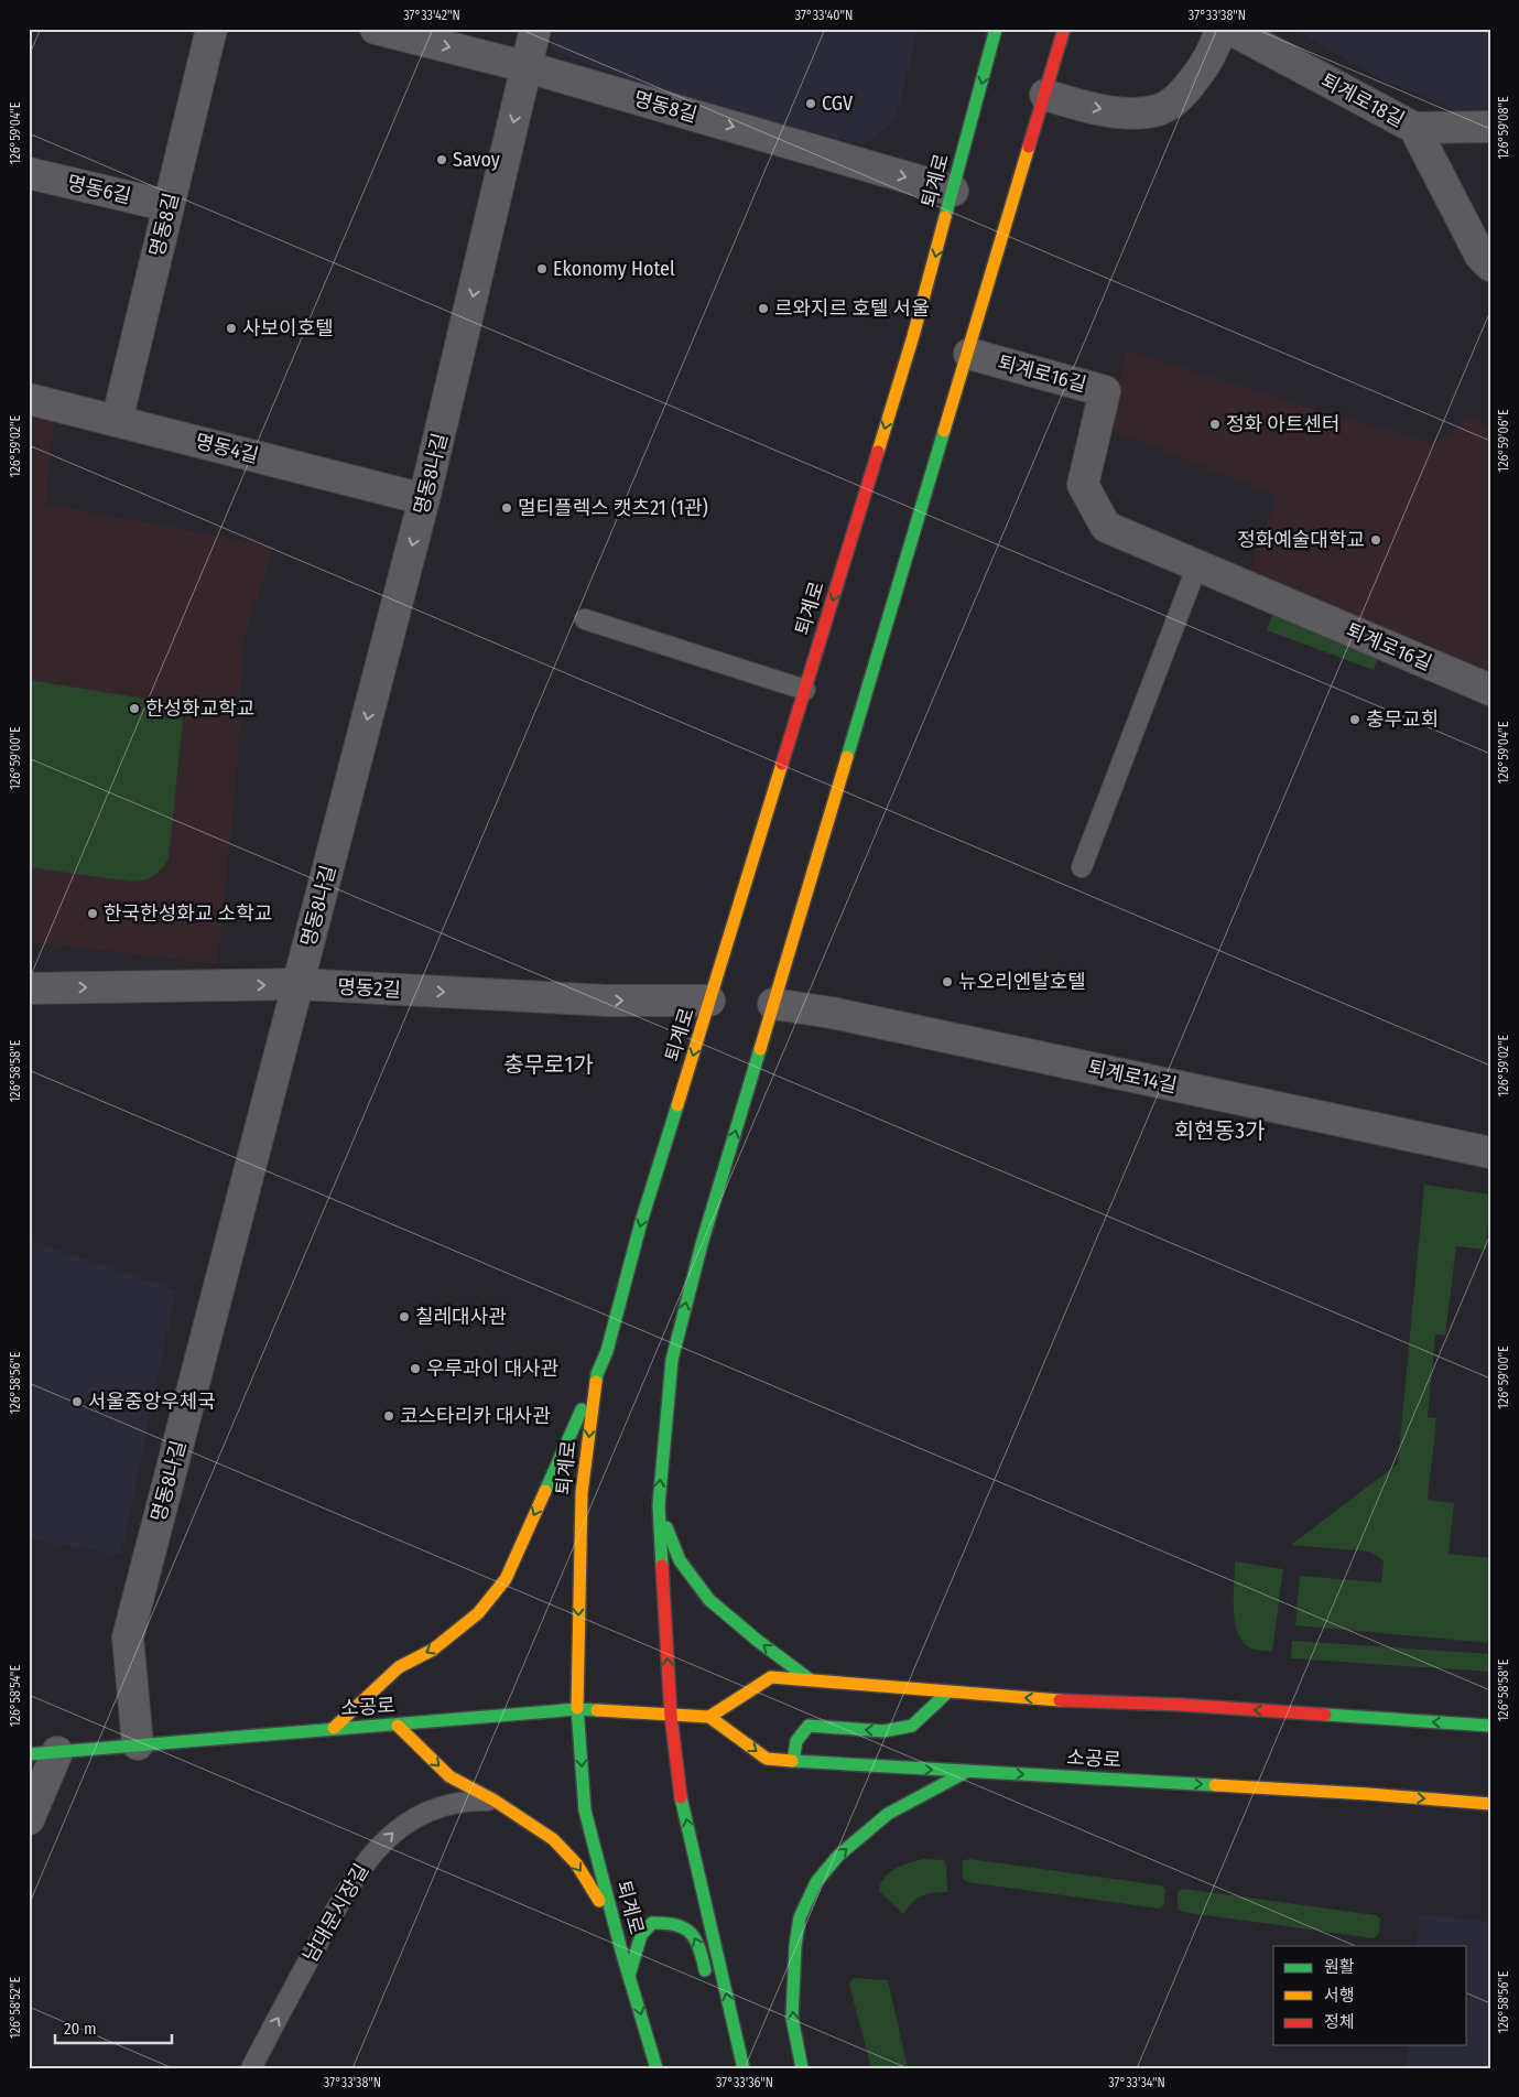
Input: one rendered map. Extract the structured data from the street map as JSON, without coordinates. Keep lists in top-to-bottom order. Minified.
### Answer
{"streets":{"main road":["퇴계로","소공로"],"street":["퇴계로18길","명동8길","명동6길","퇴계로16길","명동4길","명동8나길","명동2길","퇴계로14길"],"lane":["남대문시장길"]},"crossings":[["명동8길","퇴계로"],["명동8길","명동6길"],["명동8길","명동4길"],["명동8길","명동8나길"],["퇴계로","명동2길"],["퇴계로","소공로"],["명동4길","명동8나길"],["명동8나길","명동2길"],["명동8나길","소공로"]],"one_way":["명동8길","명동8나길","명동2길","남대문시장길"],"districts":["충무로1가","회현동3가"],"places":["CGV","Savoy","Ekonomy Hotel","르와지르 호텔 서울","사보이호텔","정화 아트센터","멀티플렉스 캣츠21 (1관)","정화예술대학교","한성화교학교","충무교회","한국한성화교 소학교","뉴오리엔탈호텔","칠레대사관","우루과이 대사관","서울중앙우체국","코스타리카 대사관"],"legend":["원활","서행","정체"],"scale_bar":"20 m","coordinates":["37°33'42\"N","37°33'40\"N","37°33'38\"N","126°59'08\"E","126°59'04\"E","126°59'06\"E","126°59'02\"E","126°59'00\"E","126°58'58\"E","126°58'56\"E","126°58'54\"E","126°58'52\"E","37°33'36\"N","37°33'34\"N"]}
